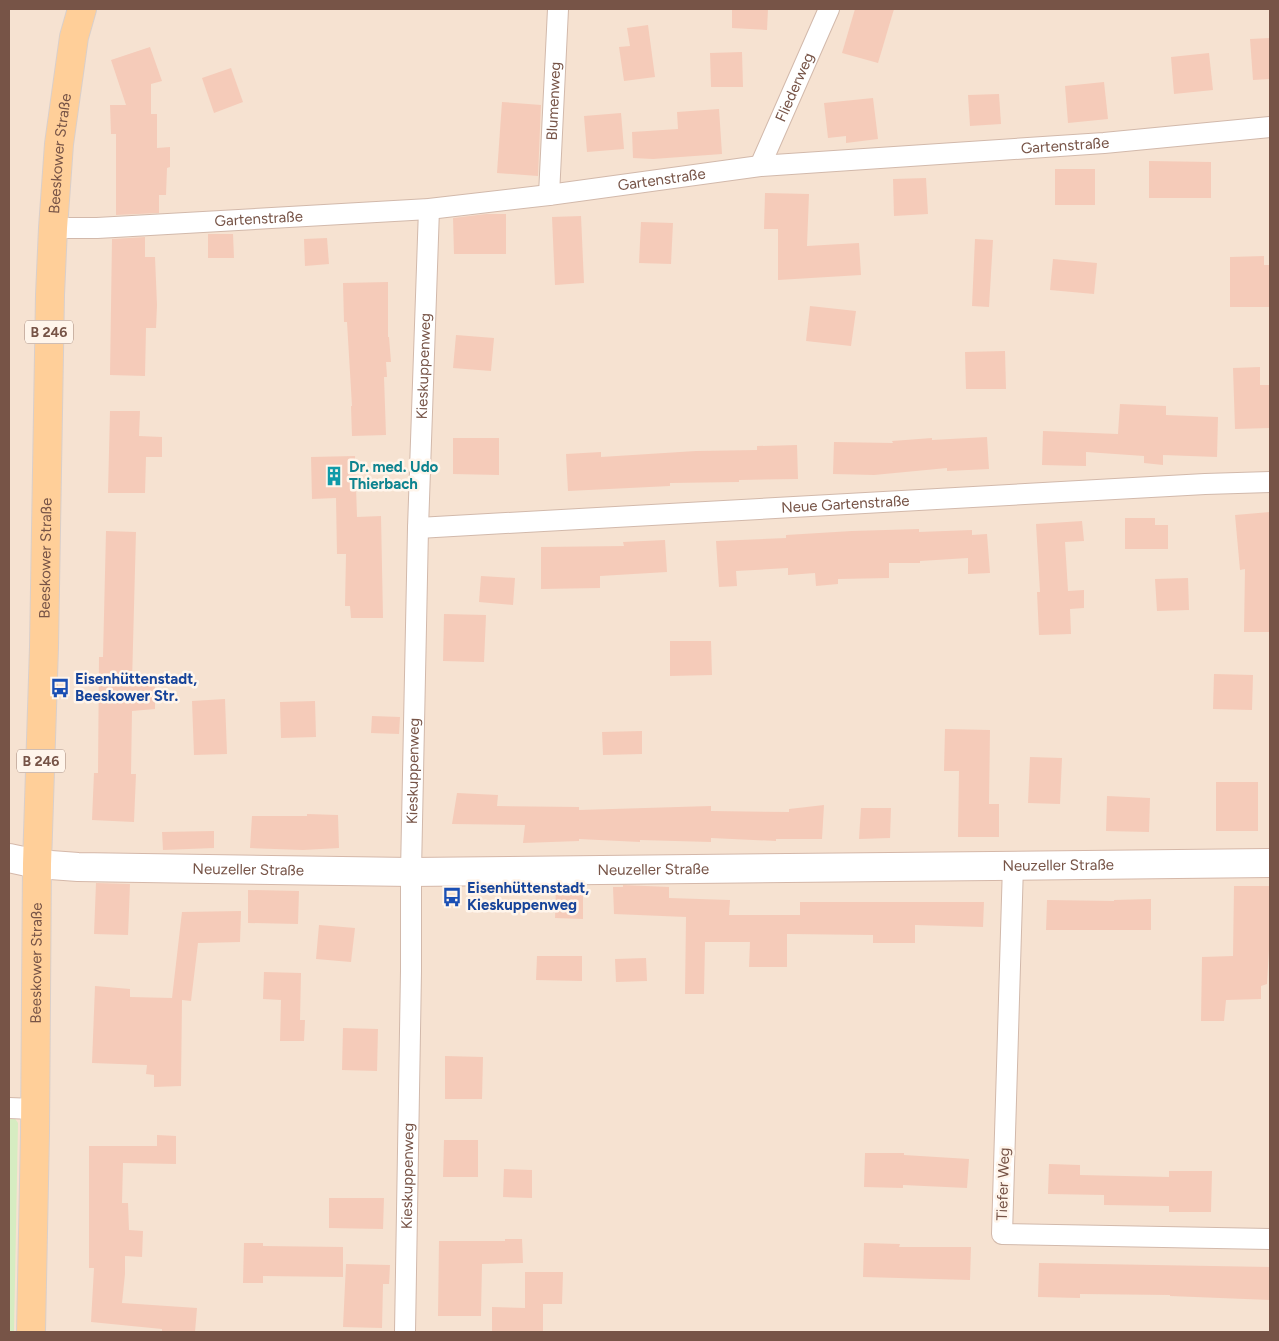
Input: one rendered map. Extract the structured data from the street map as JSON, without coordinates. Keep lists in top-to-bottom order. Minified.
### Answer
{"streets":{"main road":["Beeskower Straße","B 246","Neuzeller Straße"],"street":["Fliederweg","Blumenweg","Gartenstraße","Kieskuppenweg","Neue Gartenstraße","Tiefer Weg"]},"crossings":[["Fliederweg","Gartenstraße"],["Blumenweg","Gartenstraße"],["Gartenstraße","Beeskower Straße"],["Gartenstraße","Kieskuppenweg"],["Beeskower Straße","Neuzeller Straße"],["Kieskuppenweg","Neue Gartenstraße"],["Kieskuppenweg","Neuzeller Straße"],["Neuzeller Straße","Tiefer Weg"]],"places":{"building":["Dr. med. Udo Thierbach"],"bus stop":["Eisenhüttenstadt, Beeskower Str.","Eisenhüttenstadt, Kieskuppenweg"]}}
